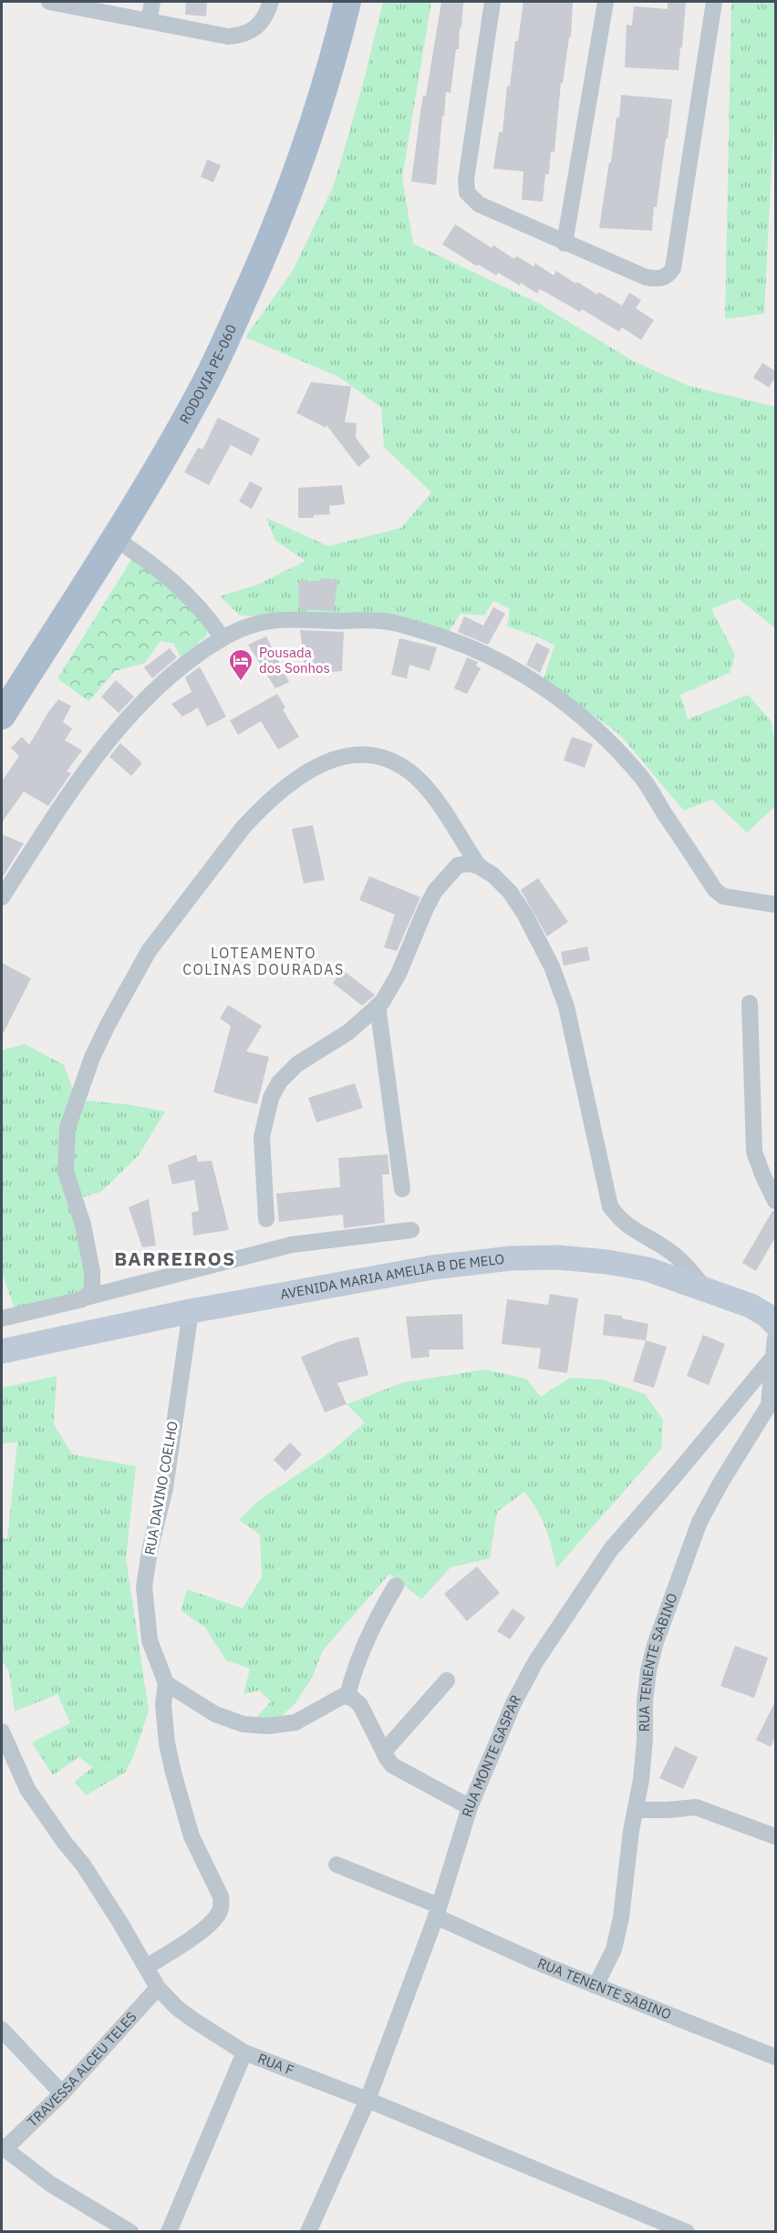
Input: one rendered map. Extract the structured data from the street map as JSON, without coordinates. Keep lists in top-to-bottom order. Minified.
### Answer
{"streets":{"main road":["RODOVIA PE-060"],"street":["AVENIDA MARIA AMELIA B DE MELO","RUA DAVINO COELHO","RUA TENENTE SABINO","RUA MONTE GASPAR","RUA F","TRAVESSA ALCEU TELES"]},"crossings":[["AVENIDA MARIA AMELIA B DE MELO","RUA DAVINO COELHO"],["RUA TENENTE SABINO","RUA MONTE GASPAR"],["RUA MONTE GASPAR","RUA F"],["RUA F","TRAVESSA ALCEU TELES"]],"districts":["LOTEAMENTO COLINAS DOURADAS","BARREIROS"],"places":{"hotel":["Pousada dos Sonhos"]}}
